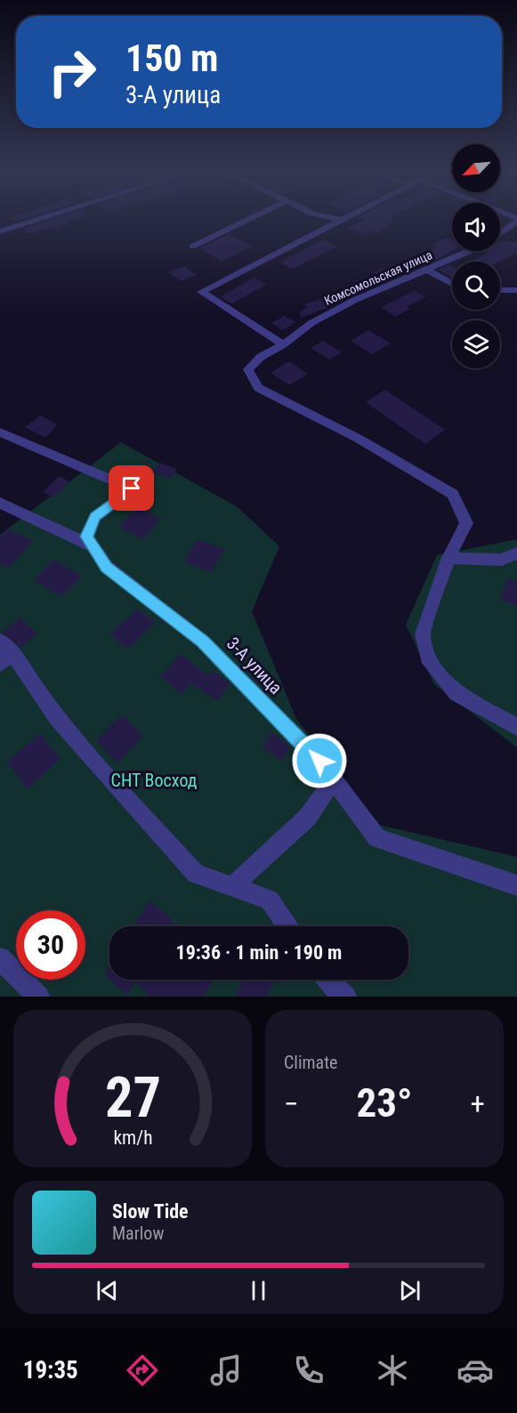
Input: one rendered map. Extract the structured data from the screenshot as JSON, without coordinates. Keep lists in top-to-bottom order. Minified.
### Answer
{"streets":{"street":["Комсомольская улица","3-А улица"]},"parks":["СНТ Восход"],"north":"bottom left","page":{"turn":["150 m","3-А улица"],"limit":"30","trip":"19:36 · 1 min · 190 m","tile":"Climate","heat":["−","23°","+"],"song":["Slow Tide","Marlow"],"tabs":"19:35","gauge":["27","km/h"]}}
